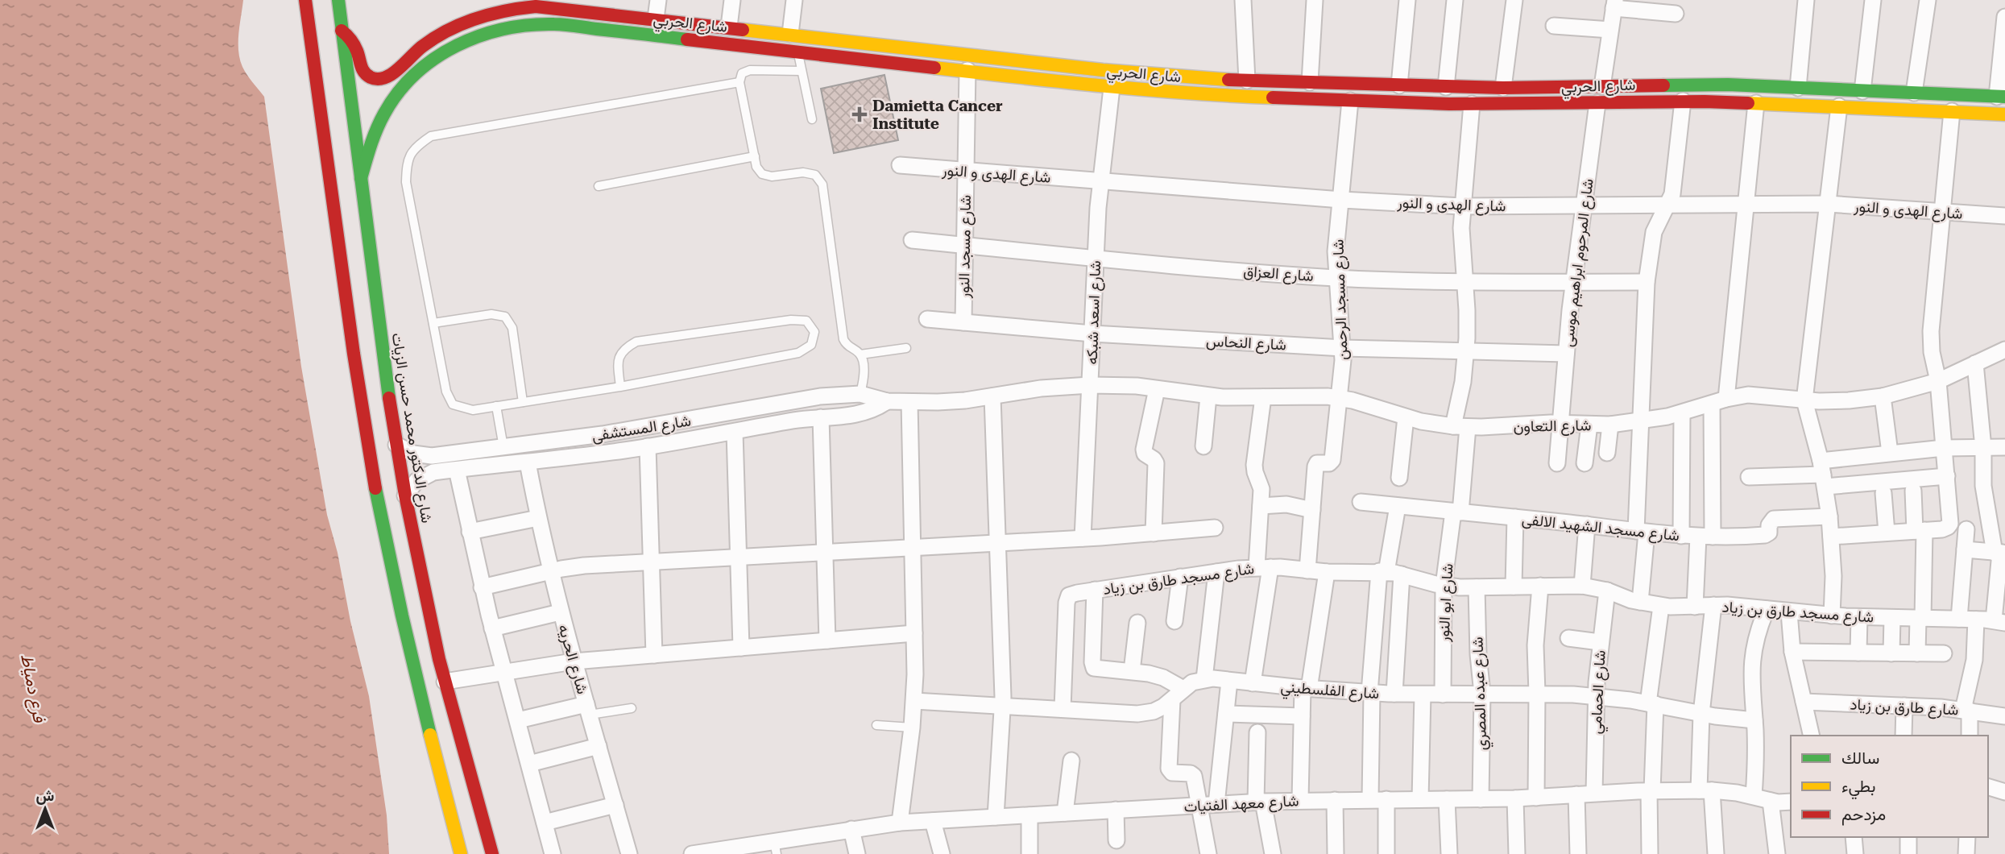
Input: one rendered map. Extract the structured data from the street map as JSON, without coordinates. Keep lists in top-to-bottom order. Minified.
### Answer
{"streets":{"street":["شارع الحربي","شارع الهدى و النور","شارع مسجد النور","شارع المرحوم ابراهيم موسى","شارع العزاق","شارع مسجد الرحمن","شارع اسعد شبكه","شارع النحاس","شارع التعاون","شارع الدكتور محمد حسن الزيات","شارع المستشفى","شارع مسجد الشهيد الالفى","شارع مسجد طارق بن زياد","شارع ابو النور","شارع الحريه","شارع الفلسطيني","شارع الحمامي","شارع عبده المصري","شارع طارق بن زياد","شارع معهد الفتيات"]},"crossings":[["شارع الحربي","شارع مسجد النور"],["شارع الحربي","شارع المرحوم ابراهيم موسى"],["شارع الحربي","شارع مسجد الرحمن"],["شارع الحربي","شارع اسعد شبكه"],["شارع الحربي","شارع الدكتور محمد حسن الزيات"],["شارع الحربي","شارع ابو النور"],["شارع الهدى و النور","شارع مسجد النور"],["شارع الهدى و النور","شارع المرحوم ابراهيم موسى"],["شارع الهدى و النور","شارع مسجد الرحمن"],["شارع الهدى و النور","شارع اسعد شبكه"],["شارع الهدى و النور","شارع ابو النور"],["شارع مسجد النور","شارع العزاق"],["شارع مسجد النور","شارع النحاس"],["شارع المرحوم ابراهيم موسى","شارع العزاق"],["شارع المرحوم ابراهيم موسى","شارع النحاس"],["شارع المرحوم ابراهيم موسى","شارع التعاون"],["شارع العزاق","شارع مسجد الرحمن"],["شارع العزاق","شارع اسعد شبكه"],["شارع العزاق","شارع ابو النور"],["شارع مسجد الرحمن","شارع النحاس"],["شارع مسجد الرحمن","شارع التعاون"],["شارع اسعد شبكه","شارع النحاس"],["شارع اسعد شبكه","شارع التعاون"],["شارع اسعد شبكه","شارع المستشفى"],["شارع النحاس","شارع ابو النور"],["شارع التعاون","شارع المستشفى"],["شارع التعاون","شارع ابو النور"],["شارع الدكتور محمد حسن الزيات","شارع المستشفى"],["شارع المستشفى","شارع الحريه"],["شارع مسجد الشهيد الالفى","شارع ابو النور"],["شارع مسجد طارق بن زياد","شارع ابو النور"],["شارع مسجد طارق بن زياد","شارع الفلسطيني"],["شارع مسجد طارق بن زياد","شارع الحمامي"],["شارع مسجد طارق بن زياد","شارع عبده المصري"],["شارع ابو النور","شارع الفلسطيني"],["شارع الفلسطيني","شارع الحمامي"],["شارع الفلسطيني","شارع عبده المصري"],["شارع الحمامي","شارع معهد الفتيات"],["شارع عبده المصري","شارع معهد الفتيات"]],"water":["فرع دمياط"],"places":{"health":["Damietta Cancer Institute"]},"legend":["سالك","بطيء","مزدحم"],"north":"top"}
